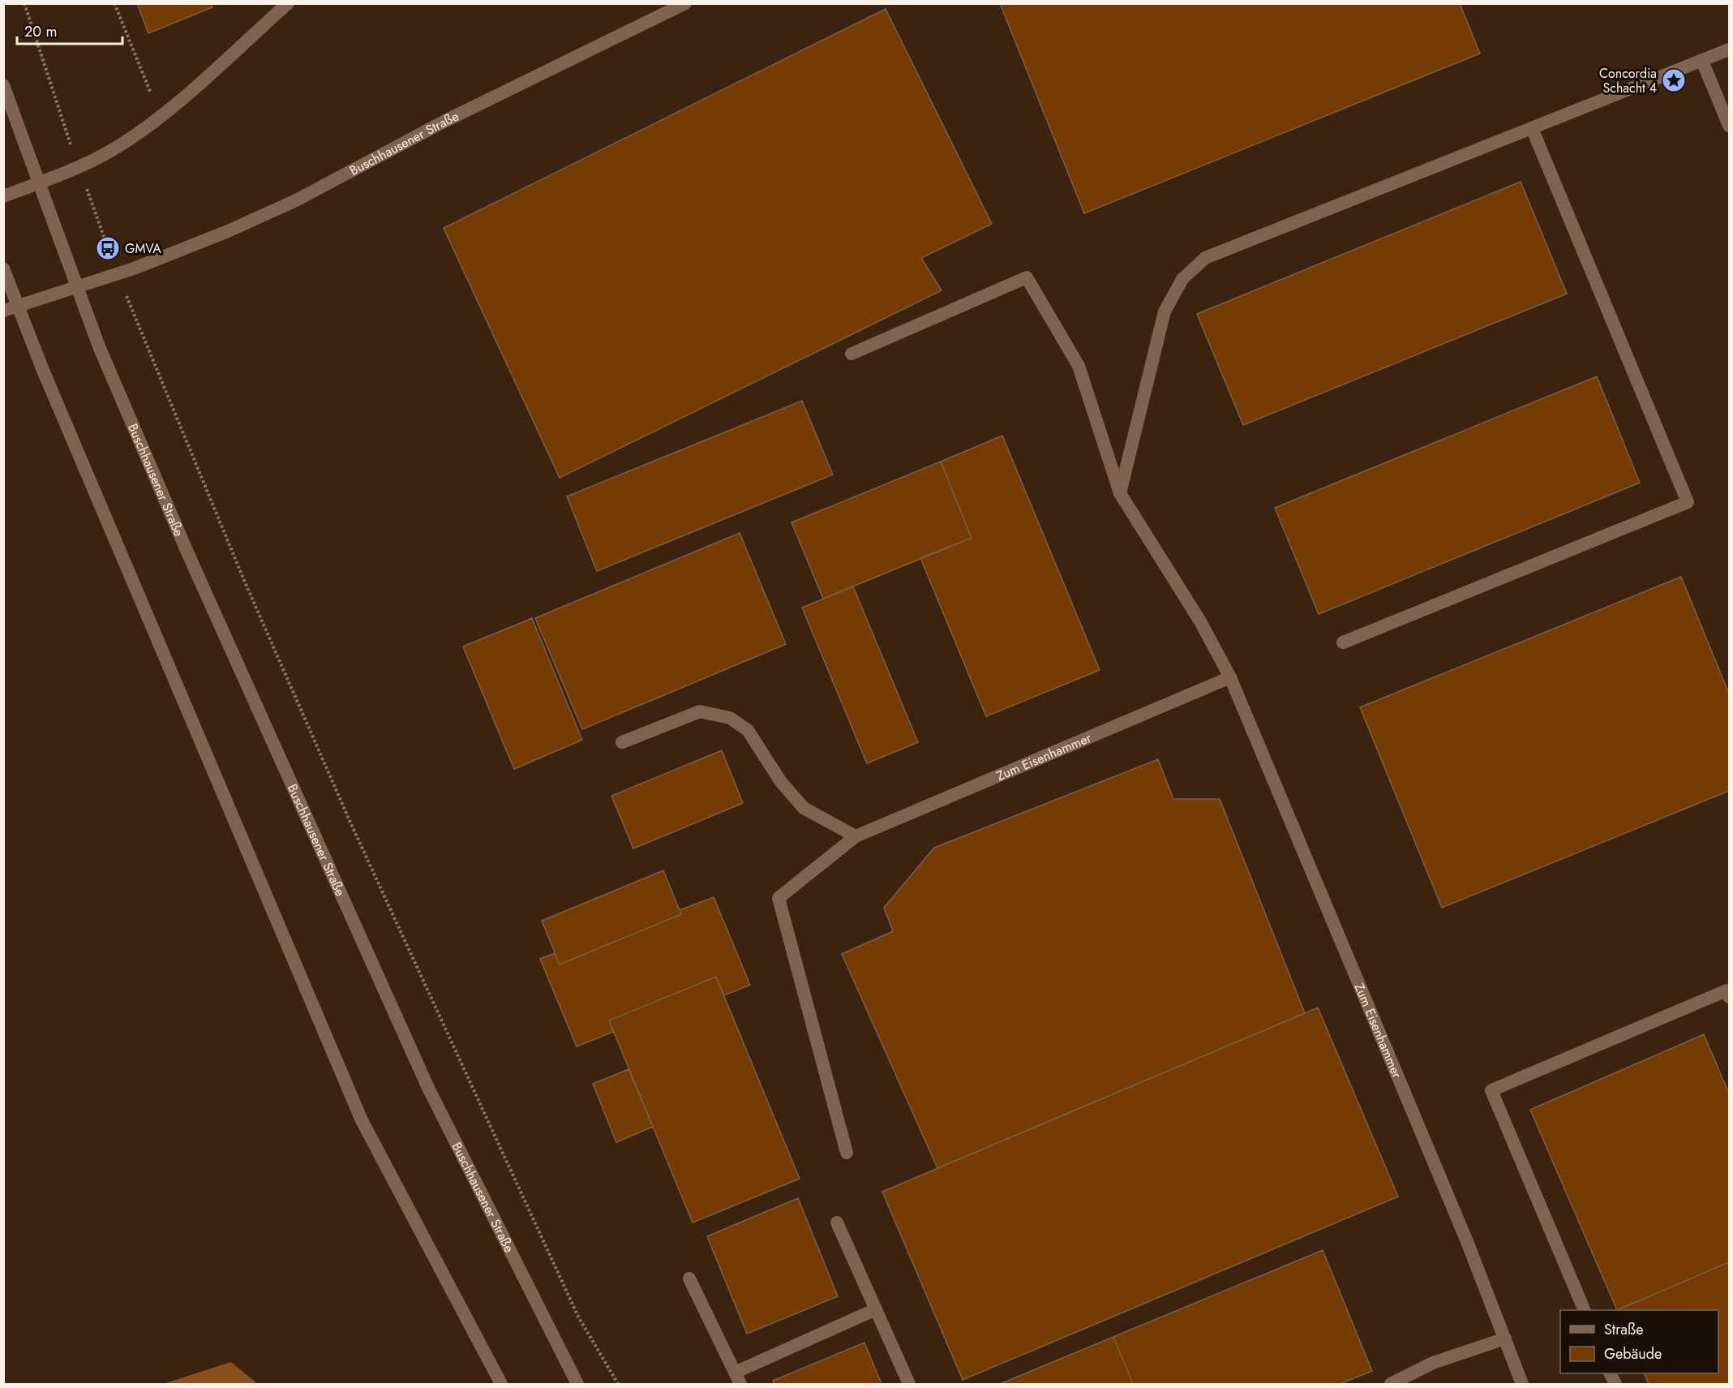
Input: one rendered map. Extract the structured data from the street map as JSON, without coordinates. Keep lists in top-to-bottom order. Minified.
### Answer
{"streets":{"main road":["Buschhausener Straße","Zum Eisenhammer"]},"places":{"place":["Concordia Schacht 4"],"bus stop":["GMVA"]},"legend":["Straße","Gebäude"],"scale_bar":"20 m"}
